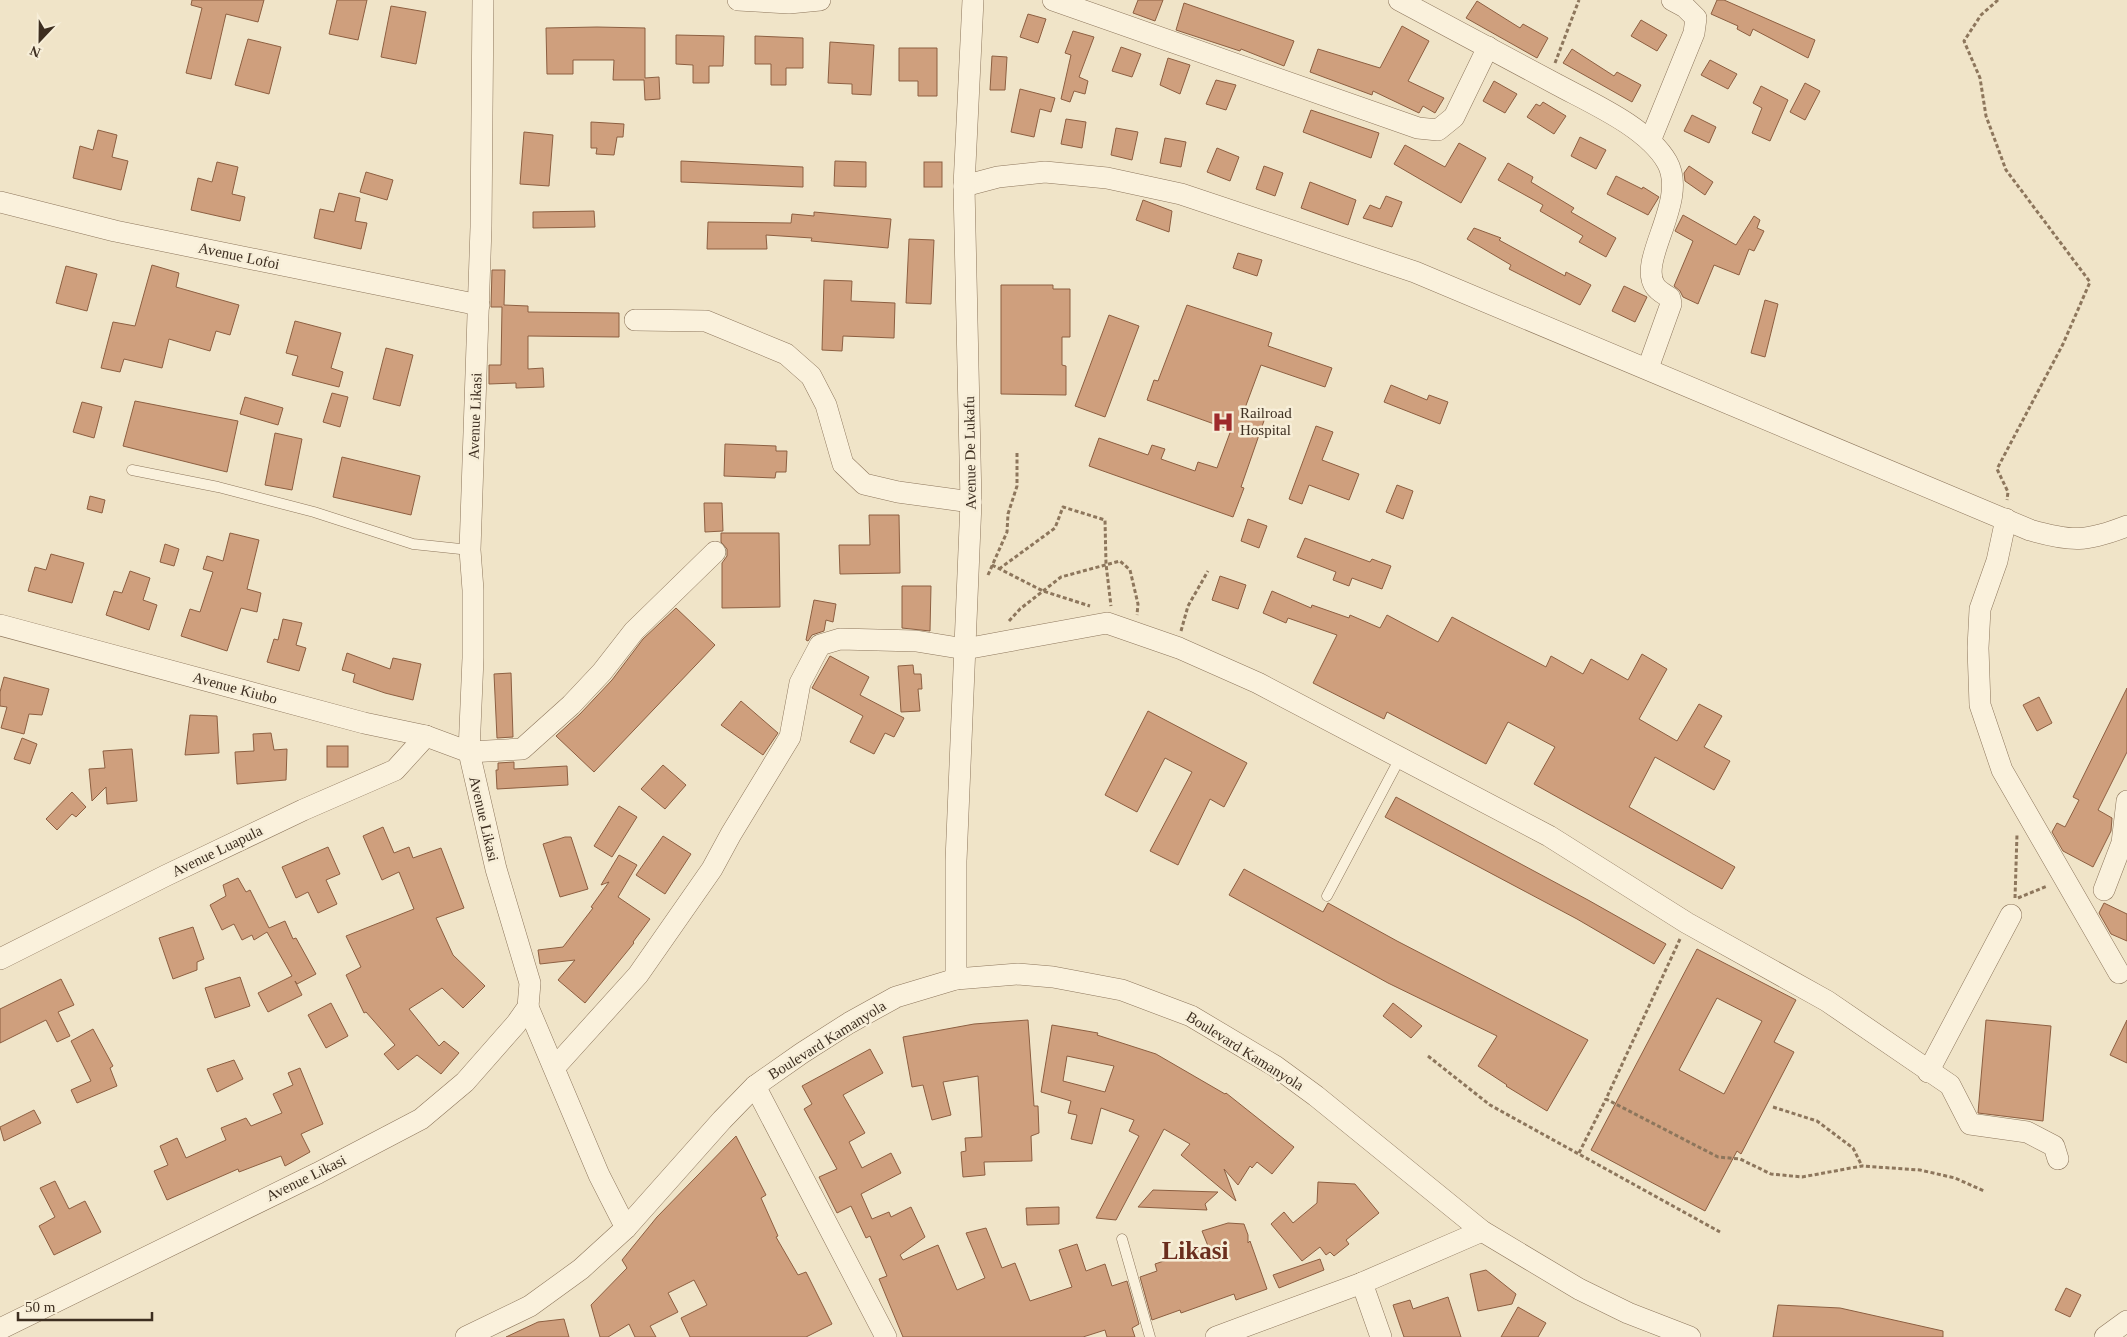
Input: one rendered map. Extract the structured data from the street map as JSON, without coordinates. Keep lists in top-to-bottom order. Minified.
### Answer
{"streets":{"street":["Avenue Lofoi","Avenue Likasi","Avenue De Lukafu","Avenue Kiubo","Avenue Luapula","Boulevard Kamanyola"]},"crossings":[["Avenue Lofoi","Avenue Likasi"],["Avenue Likasi","Avenue Kiubo"],["Avenue De Lukafu","Boulevard Kamanyola"],["Avenue Kiubo","Avenue Luapula"]],"districts":["Likasi"],"places":{"hospital":["Railroad Hospital"]},"scale_bar":"50 m","north":"bottom"}
